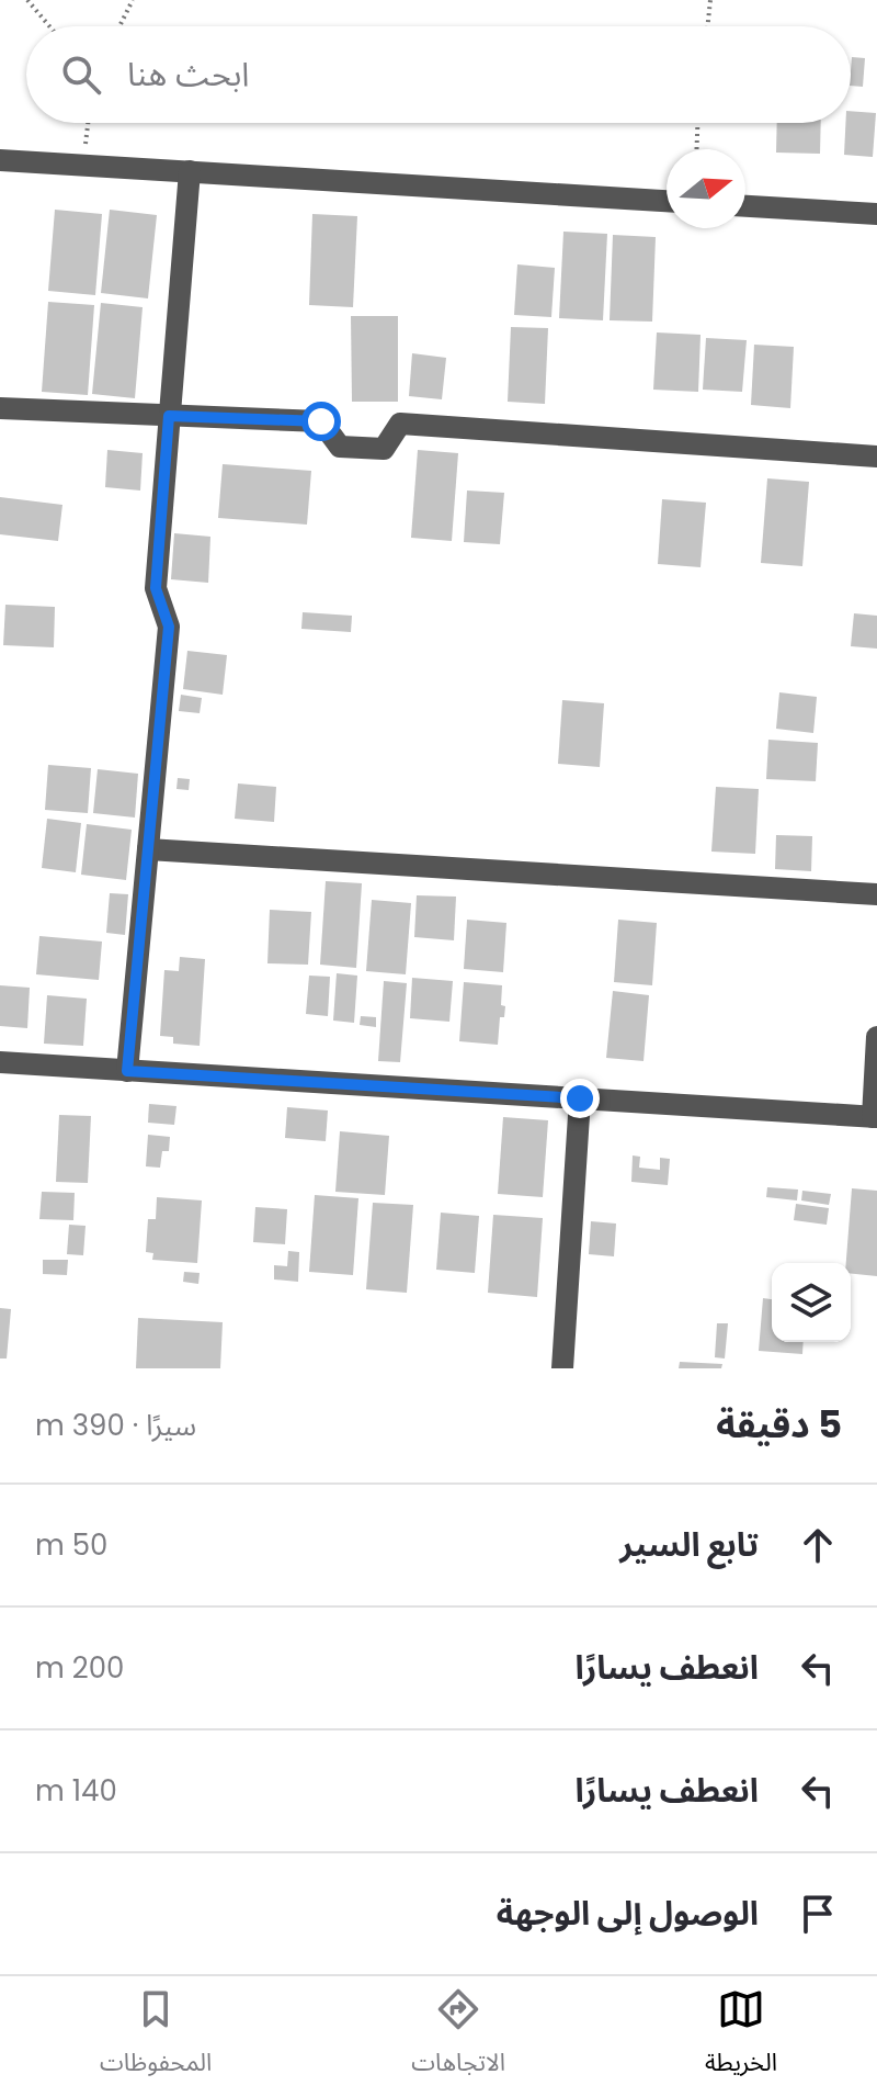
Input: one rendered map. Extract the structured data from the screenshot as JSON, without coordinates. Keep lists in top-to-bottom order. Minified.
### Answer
{"north":"right","page":{"search":"ابحث هنا","heading":["5 دقيقة","سيرًا · 390 m"],"list":[["تابع السير","50 m"],["انعطف يسارًا","200 m"],["انعطف يسارًا","140 m"],"الوصول إلى الوجهة"],"nav":["الخريطة","الاتجاهات","المحفوظات"]}}
